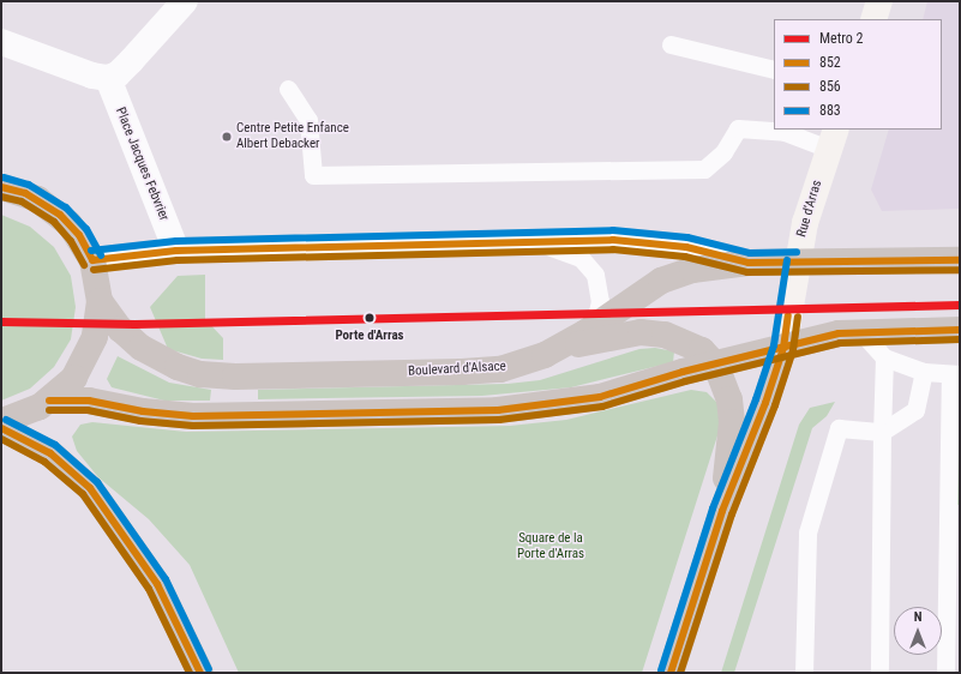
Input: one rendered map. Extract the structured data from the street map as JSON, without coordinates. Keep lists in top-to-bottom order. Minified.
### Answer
{"streets":{"main road":["Boulevard d'Alsace"],"street":["Place Jacques Febvrier","Rue d'Arras"]},"crossings":[["Rue d'Arras","Boulevard d'Alsace"]],"parks":["Square de la Porte d'Arras"],"places":["Centre Petite Enfance Albert Debacker","Porte d'Arras"],"lines":["transit line 883","transit line 852","transit line 856","metro line 2"],"legend":["Metro 2","852","856","883"],"north":"top"}
